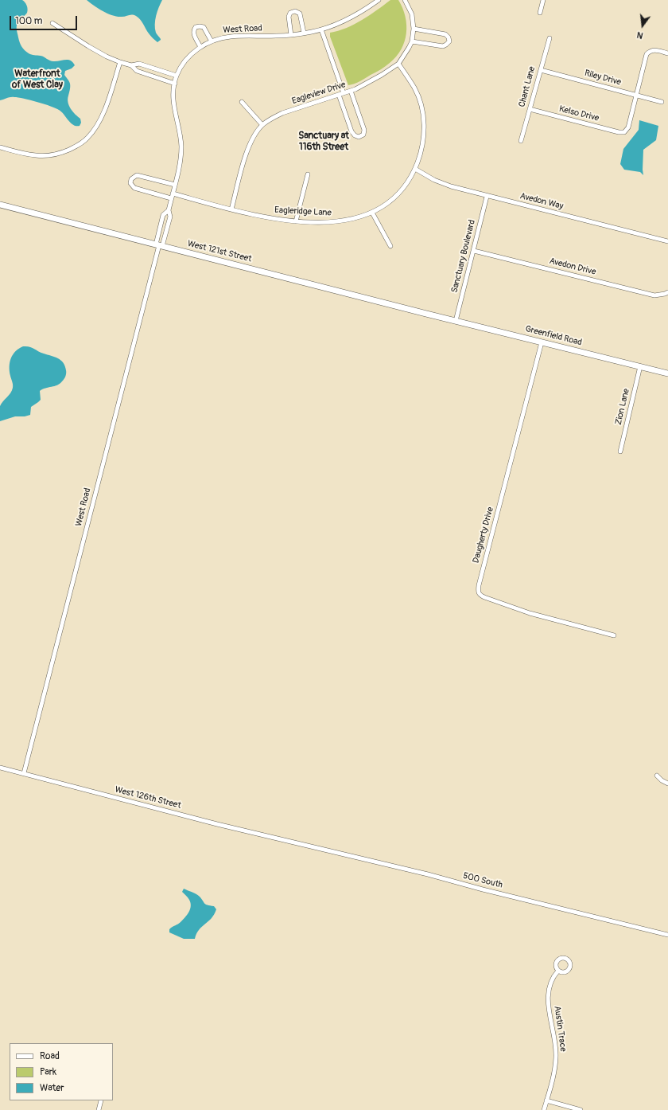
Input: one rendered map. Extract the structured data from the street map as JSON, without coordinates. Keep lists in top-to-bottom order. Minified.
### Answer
{"streets":{"street":["West Road","Riley Drive","Chant Lane","Eagleview Drive","Kelso Drive","Avedon Way","Eagleridge Lane","West 121st Street","Sanctuary Boulevard","Avedon Drive","Greenfield Road","Zion Lane","Daugherty Drive","West 126th Street","500 South","Austin Trace"]},"crossings":[["West Road","Eagleridge Lane"],["West Road","West 121st Street"],["West Road","West 126th Street"],["Riley Drive","Chant Lane"],["Riley Drive","Kelso Drive"],["Chant Lane","Kelso Drive"],["Eagleview Drive","Eagleridge Lane"],["Avedon Way","Eagleridge Lane"],["Avedon Way","Sanctuary Boulevard"],["West 121st Street","Greenfield Road"],["Sanctuary Boulevard","Avedon Drive"],["Sanctuary Boulevard","Greenfield Road"],["Greenfield Road","Zion Lane"],["Greenfield Road","Daugherty Drive"],["West 126th Street","500 South"]],"districts":["Waterfront of West Clay","Sanctuary at 116th Street"],"legend":["Road","Park","Water"],"scale_bar":"100 m","north":"bottom"}
